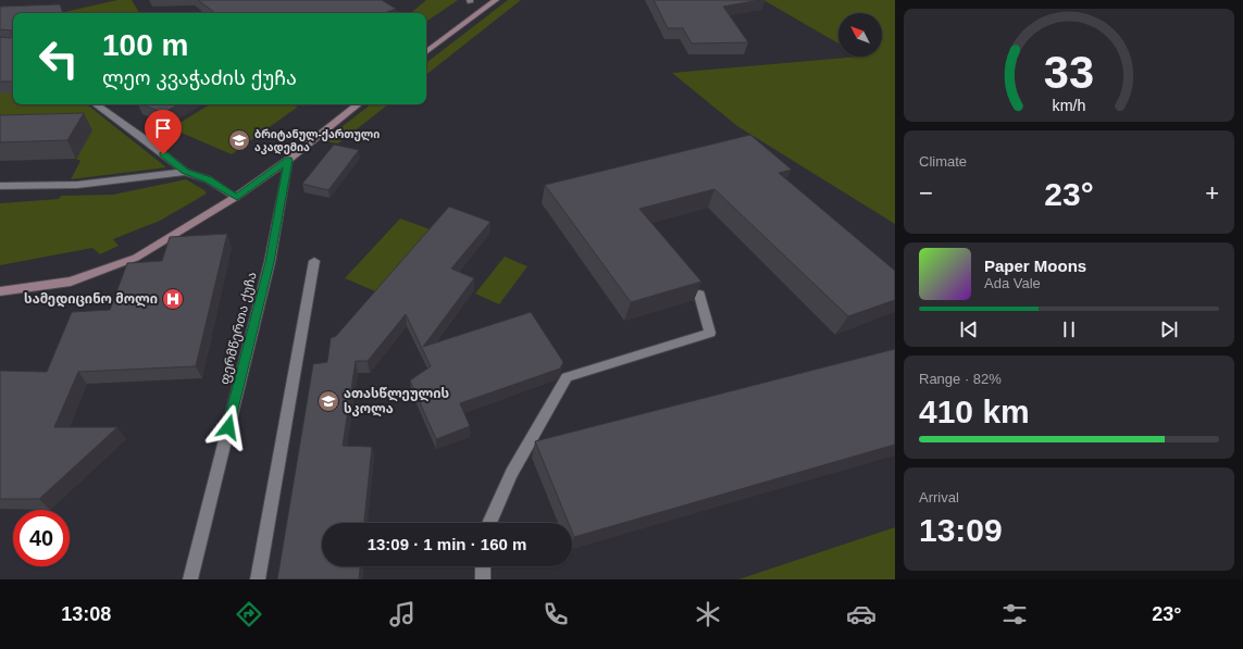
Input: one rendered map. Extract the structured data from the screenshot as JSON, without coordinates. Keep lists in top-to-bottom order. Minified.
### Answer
{"streets":{"street":["ფერმწერთა ქუჩა"]},"places":{"school or university":["ბრიტანულ-ქართული აკადემია","ათასწლეულის სკოლა"],"hospital":["სამედიცინო მოლი"]},"north":"top left","page":{"turn":["100 m","ლეო კვაჭაძის ქუჩა"],"tile":["Climate",["Range · 82%","410 km"],["Arrival","13:09"]],"heat":["−","23°","+"],"song":["Paper Moons","Ada Vale"],"limit":"40","trip":"13:09 · 1 min · 160 m","tabs":["13:08","23°"],"gauge":["33","km/h"]}}
